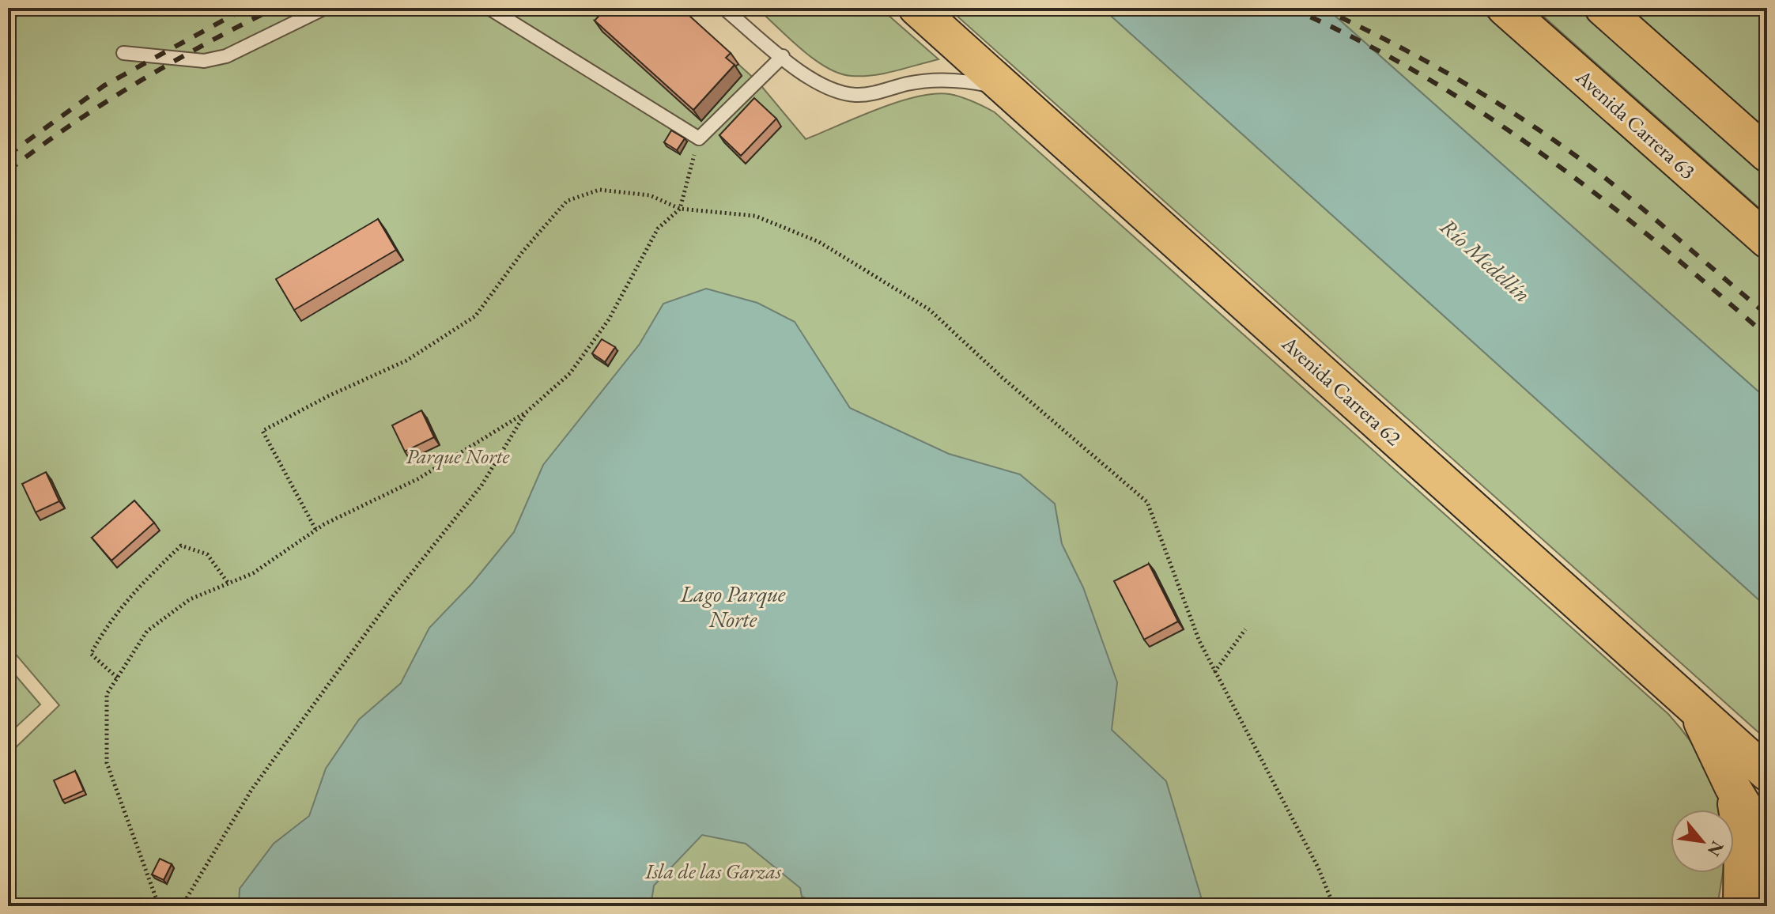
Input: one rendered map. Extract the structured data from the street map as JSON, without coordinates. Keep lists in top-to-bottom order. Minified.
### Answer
{"streets":{"highway":["Avenida Carrera 63","Avenida Carrera 62"]},"water":["Río Medellín","Lago Parque Norte"],"parks":["Parque Norte","Isla de las Garzas"],"north":"bottom right"}
